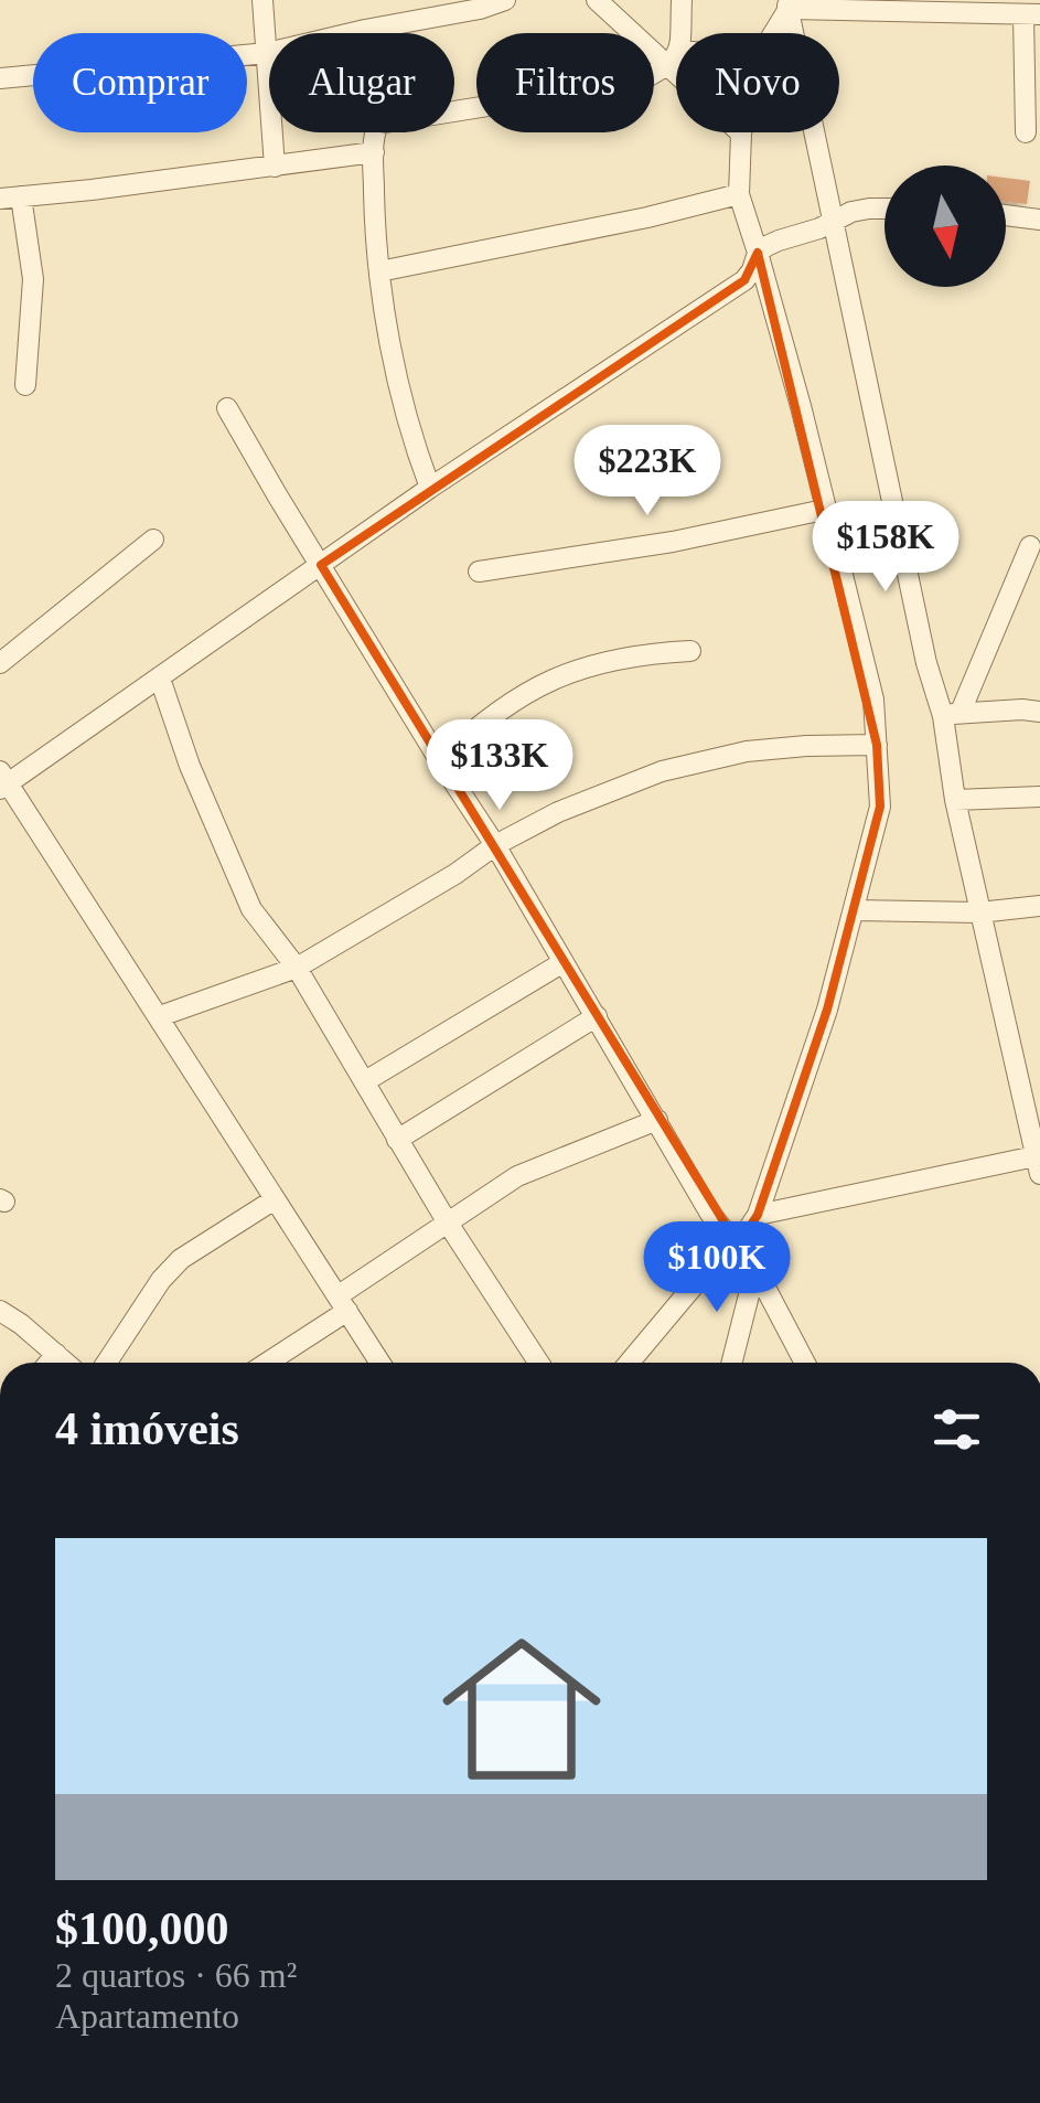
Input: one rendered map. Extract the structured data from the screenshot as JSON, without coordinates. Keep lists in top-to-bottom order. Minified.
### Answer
{"north":"bottom","page":{"chip":["Comprar","Alugar","Filtros","Novo"],"price":["$223K","$158K","$133K","$100K"],"heading":"4 imóveis","list":[{"name":"$100,000","note":"2 quartos · 66 m² · Apartamento"}]}}
